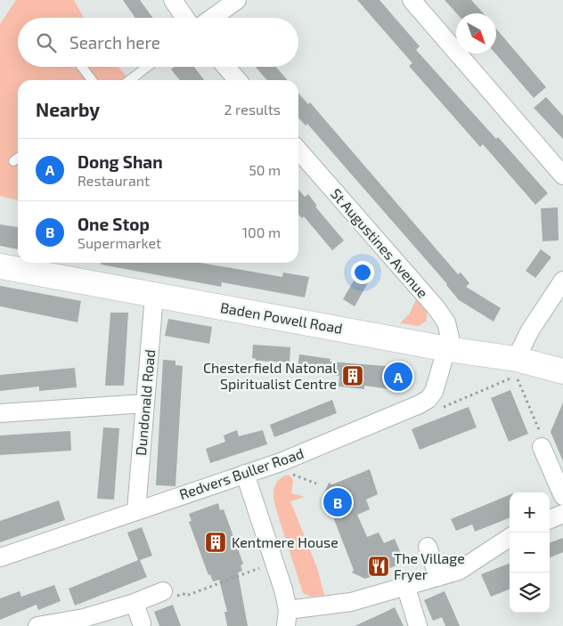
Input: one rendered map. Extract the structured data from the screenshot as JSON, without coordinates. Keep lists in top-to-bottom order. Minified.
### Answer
{"streets":{"street":["St Augustines Avenue","Baden Powell Road","Dundonald Road","Redvers Buller Road"]},"crossings":[["St Augustines Avenue","Baden Powell Road"],["Baden Powell Road","Dundonald Road"],["Dundonald Road","Redvers Buller Road"]],"places":{"building":["Chesterfield Natonal Spiritualist Centre","Kentmere House"],"restaurant":["The Village Fryer"]},"north":"bottom right","page":{"search":"Search here","heading":["Nearby","2 results"],"list":[{"mark":"A","name":"Dong Shan","note":"Restaurant","value":"50 m"},{"mark":"B","name":"One Stop","note":"Supermarket","value":"100 m"}],"pins":["A","B"],"map_buttons":["+","−"]}}
